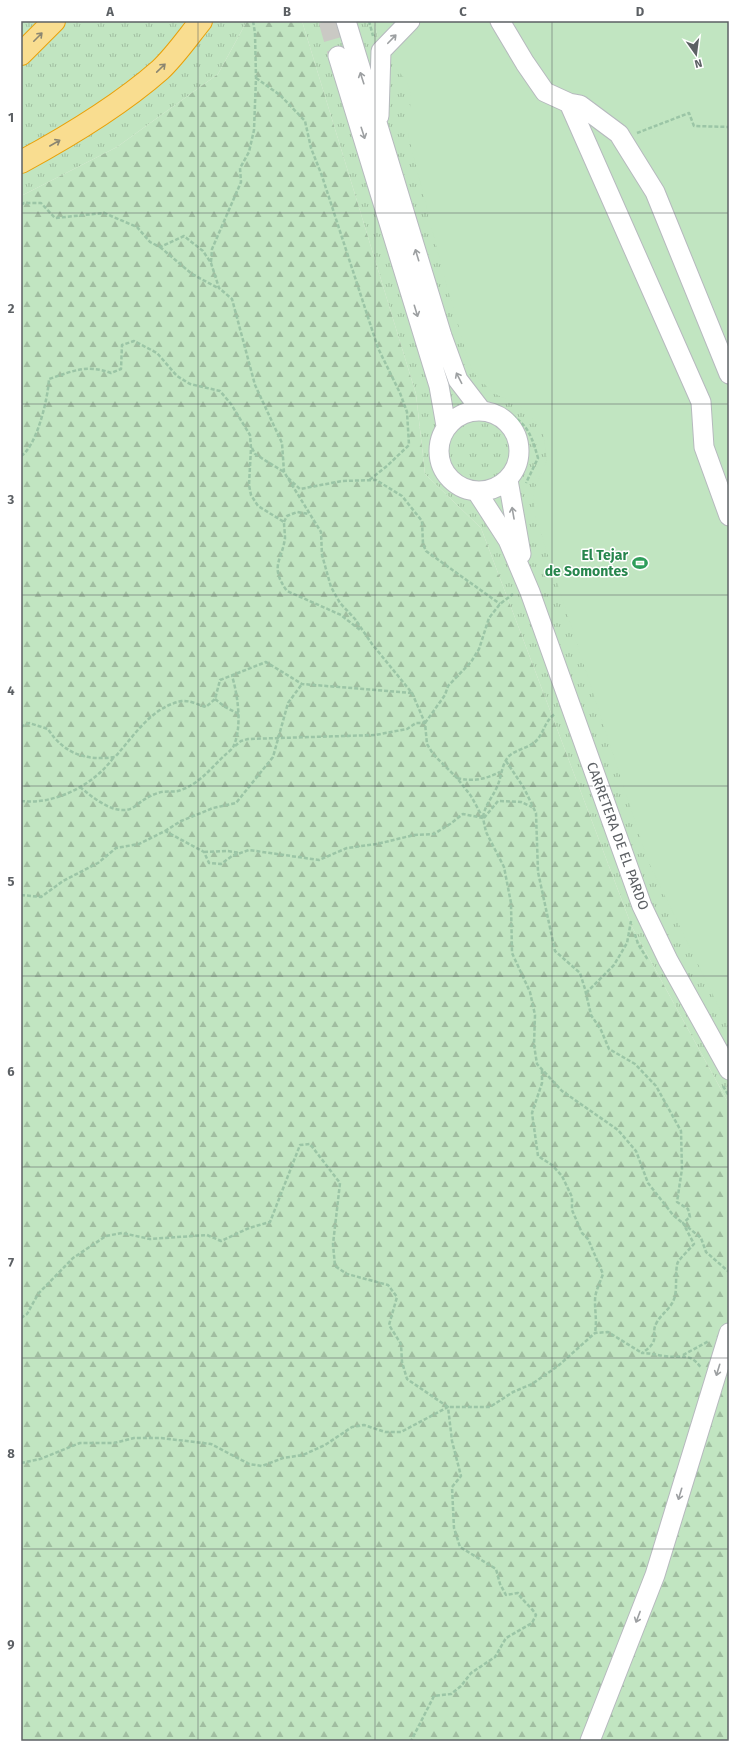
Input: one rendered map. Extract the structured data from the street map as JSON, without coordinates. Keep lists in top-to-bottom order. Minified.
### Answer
{"streets":{"street":["CARRETERA DE EL PARDO"]},"places":{"sports":["El Tejar de Somontes"]},"north":"bottom","grid":{"columns":["A","B","C","D"],"rows":["1","2","3","4","5","6","7","8","9"]}}
